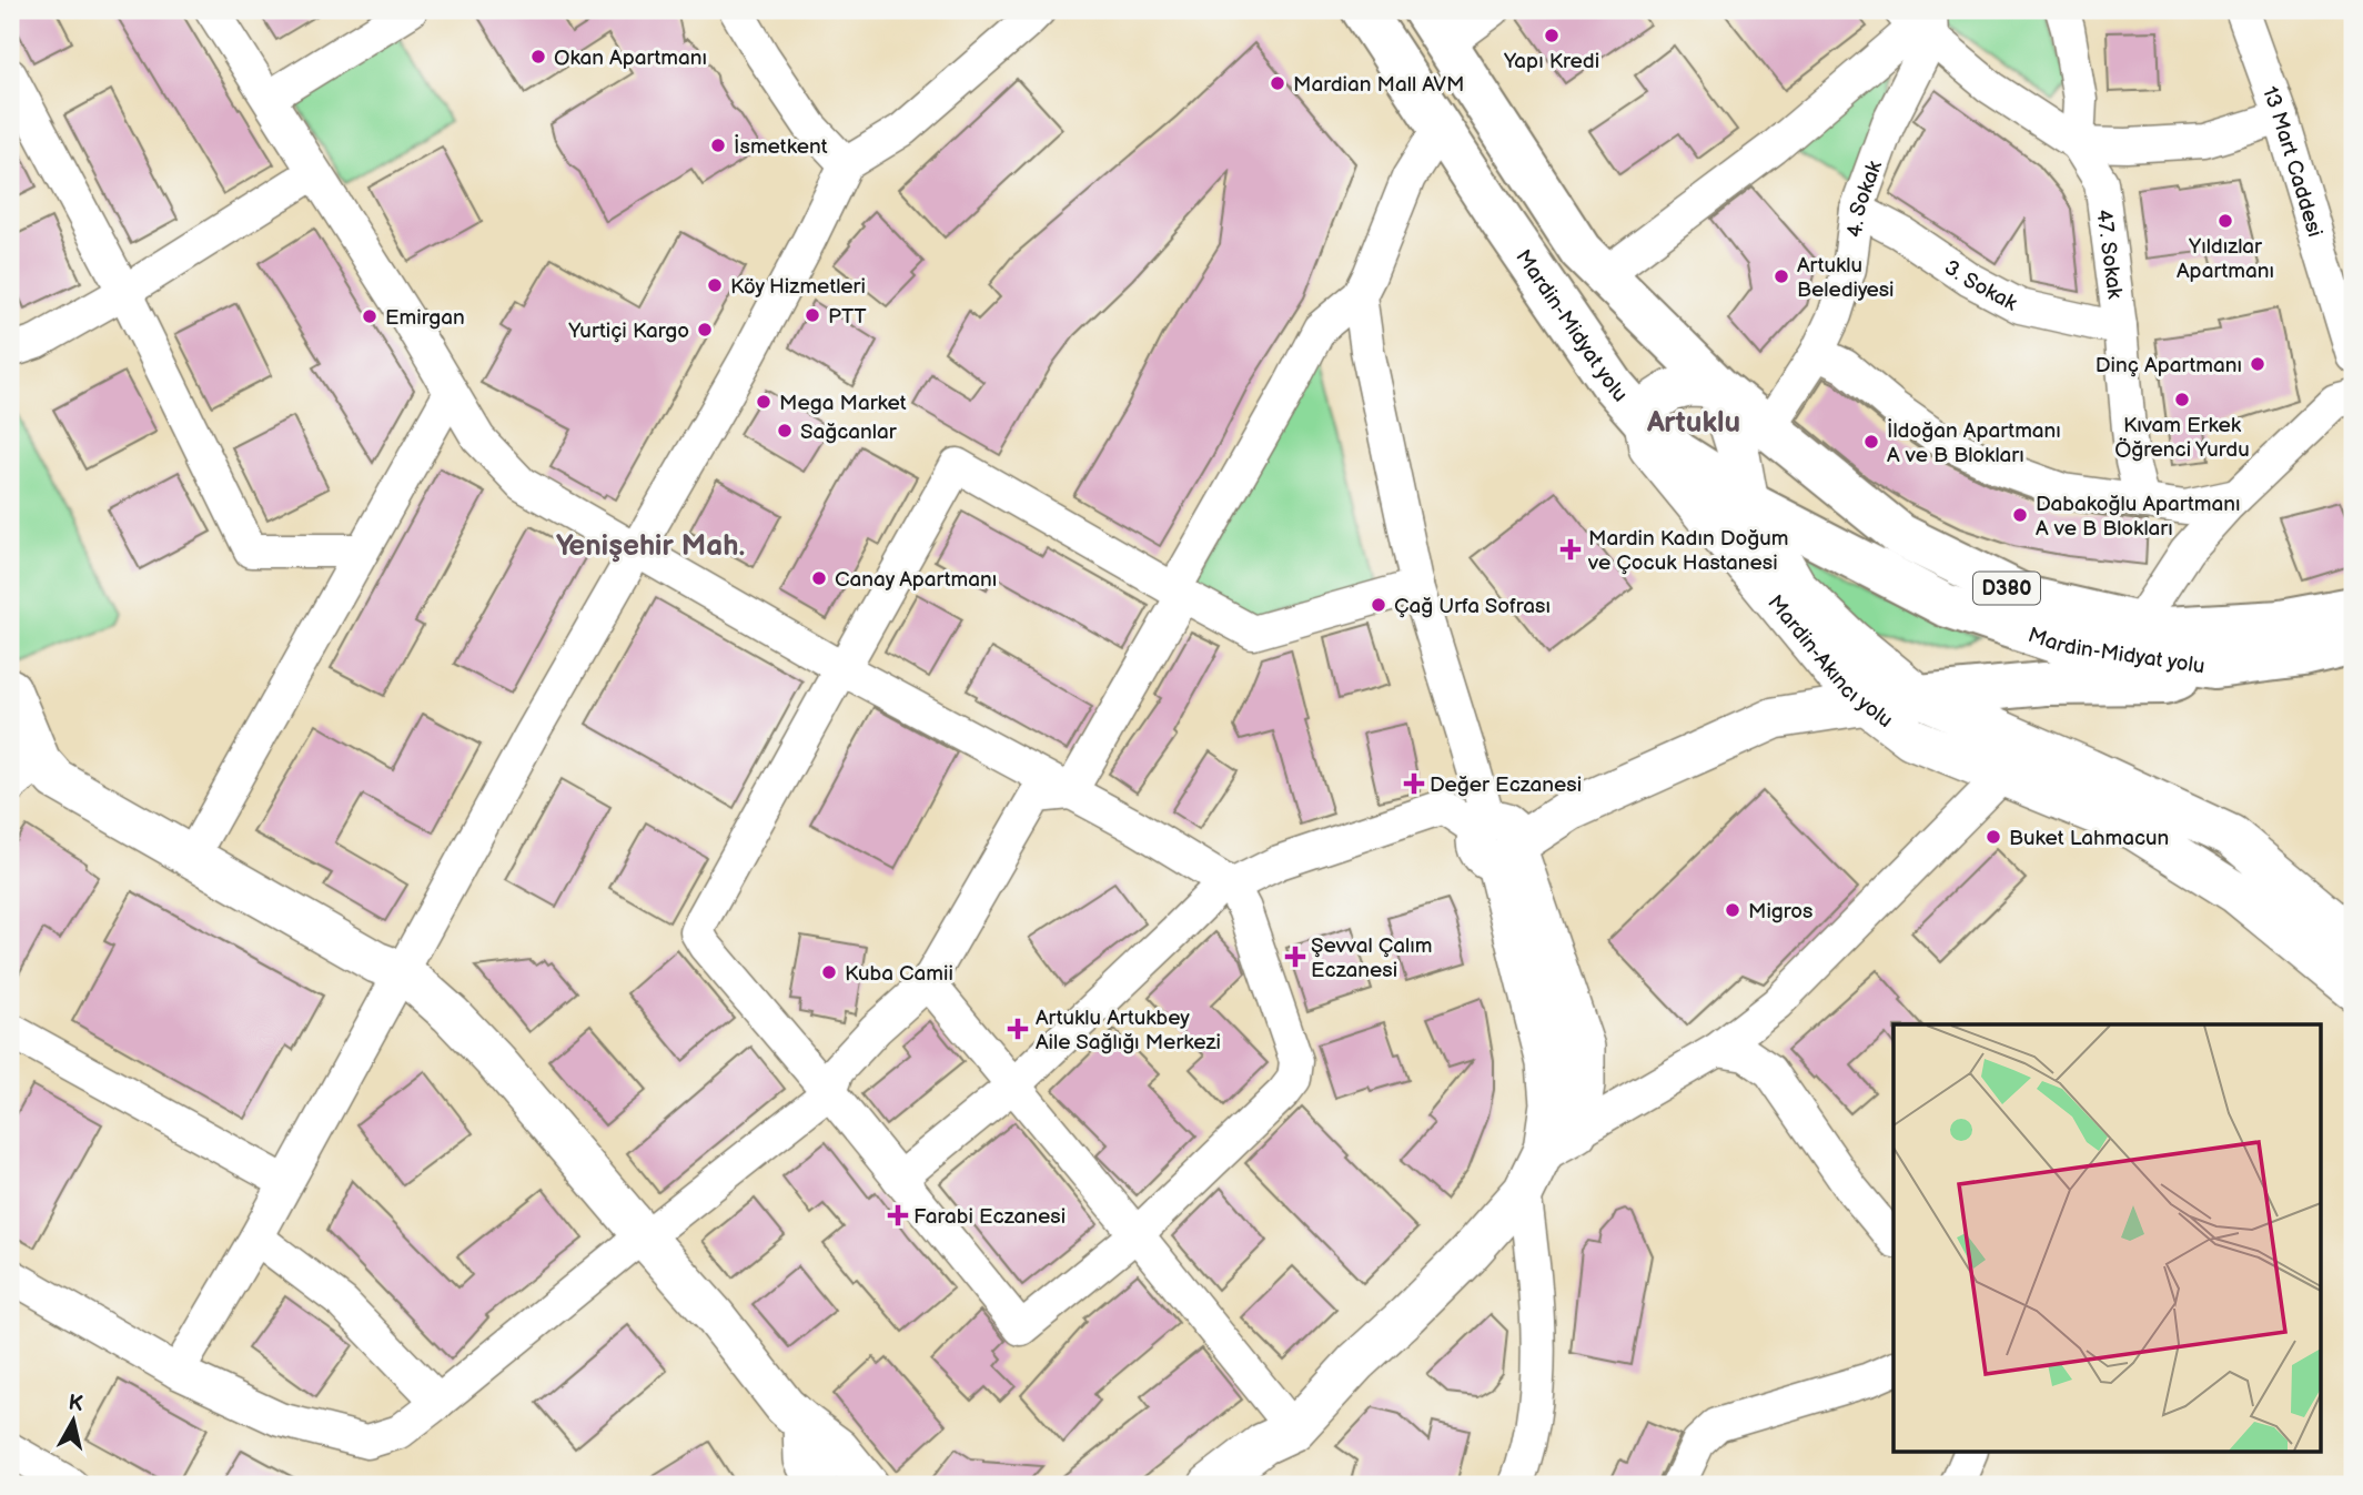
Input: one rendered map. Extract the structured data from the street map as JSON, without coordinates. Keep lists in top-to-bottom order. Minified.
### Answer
{"streets":{"highway":["Mardin-Midyat yolu","D380"],"main road":["Mardin-Akıncı yolu"],"street":["13 Mart Caddesi","4. Sokak","47. Sokak","3. Sokak"]},"crossings":[["4. Sokak","3. Sokak"],["4. Sokak","Mardin-Midyat yolu"],["47. Sokak","3. Sokak"],["Mardin-Midyat yolu","Mardin-Akıncı yolu"]],"districts":["Artuklu","Yenişehir Mah."],"places":{"other":["Yapı Kredi","Okan Apartmanı","Mardian Mall AVM","İsmetkent","Yıldızlar Apartmanı","Artuklu Belediyesi","Köy Hizmetleri","PTT","Emirgan","Yurtiçi Kargo","Dinç Apartmanı","Kıvam Erkek Öğrenci Yurdu","Mega Market","Sağcanlar","İldoğan Apartmanı A ve B Blokları","Dabakoğlu Apartmanı A ve B Blokları","Canay Apartmanı","Çağ Urfa Sofrası","Buket Lahmacun","Migros","Kuba Camii"],"health":["Mardin Kadın Doğum ve Çocuk Hastanesi","Değer Eczanesi","Şevval Çalım Eczanesi","Artuklu Artukbey Aile Sağlığı Merkezi","Farabi Eczanesi"]},"north":"top"}
